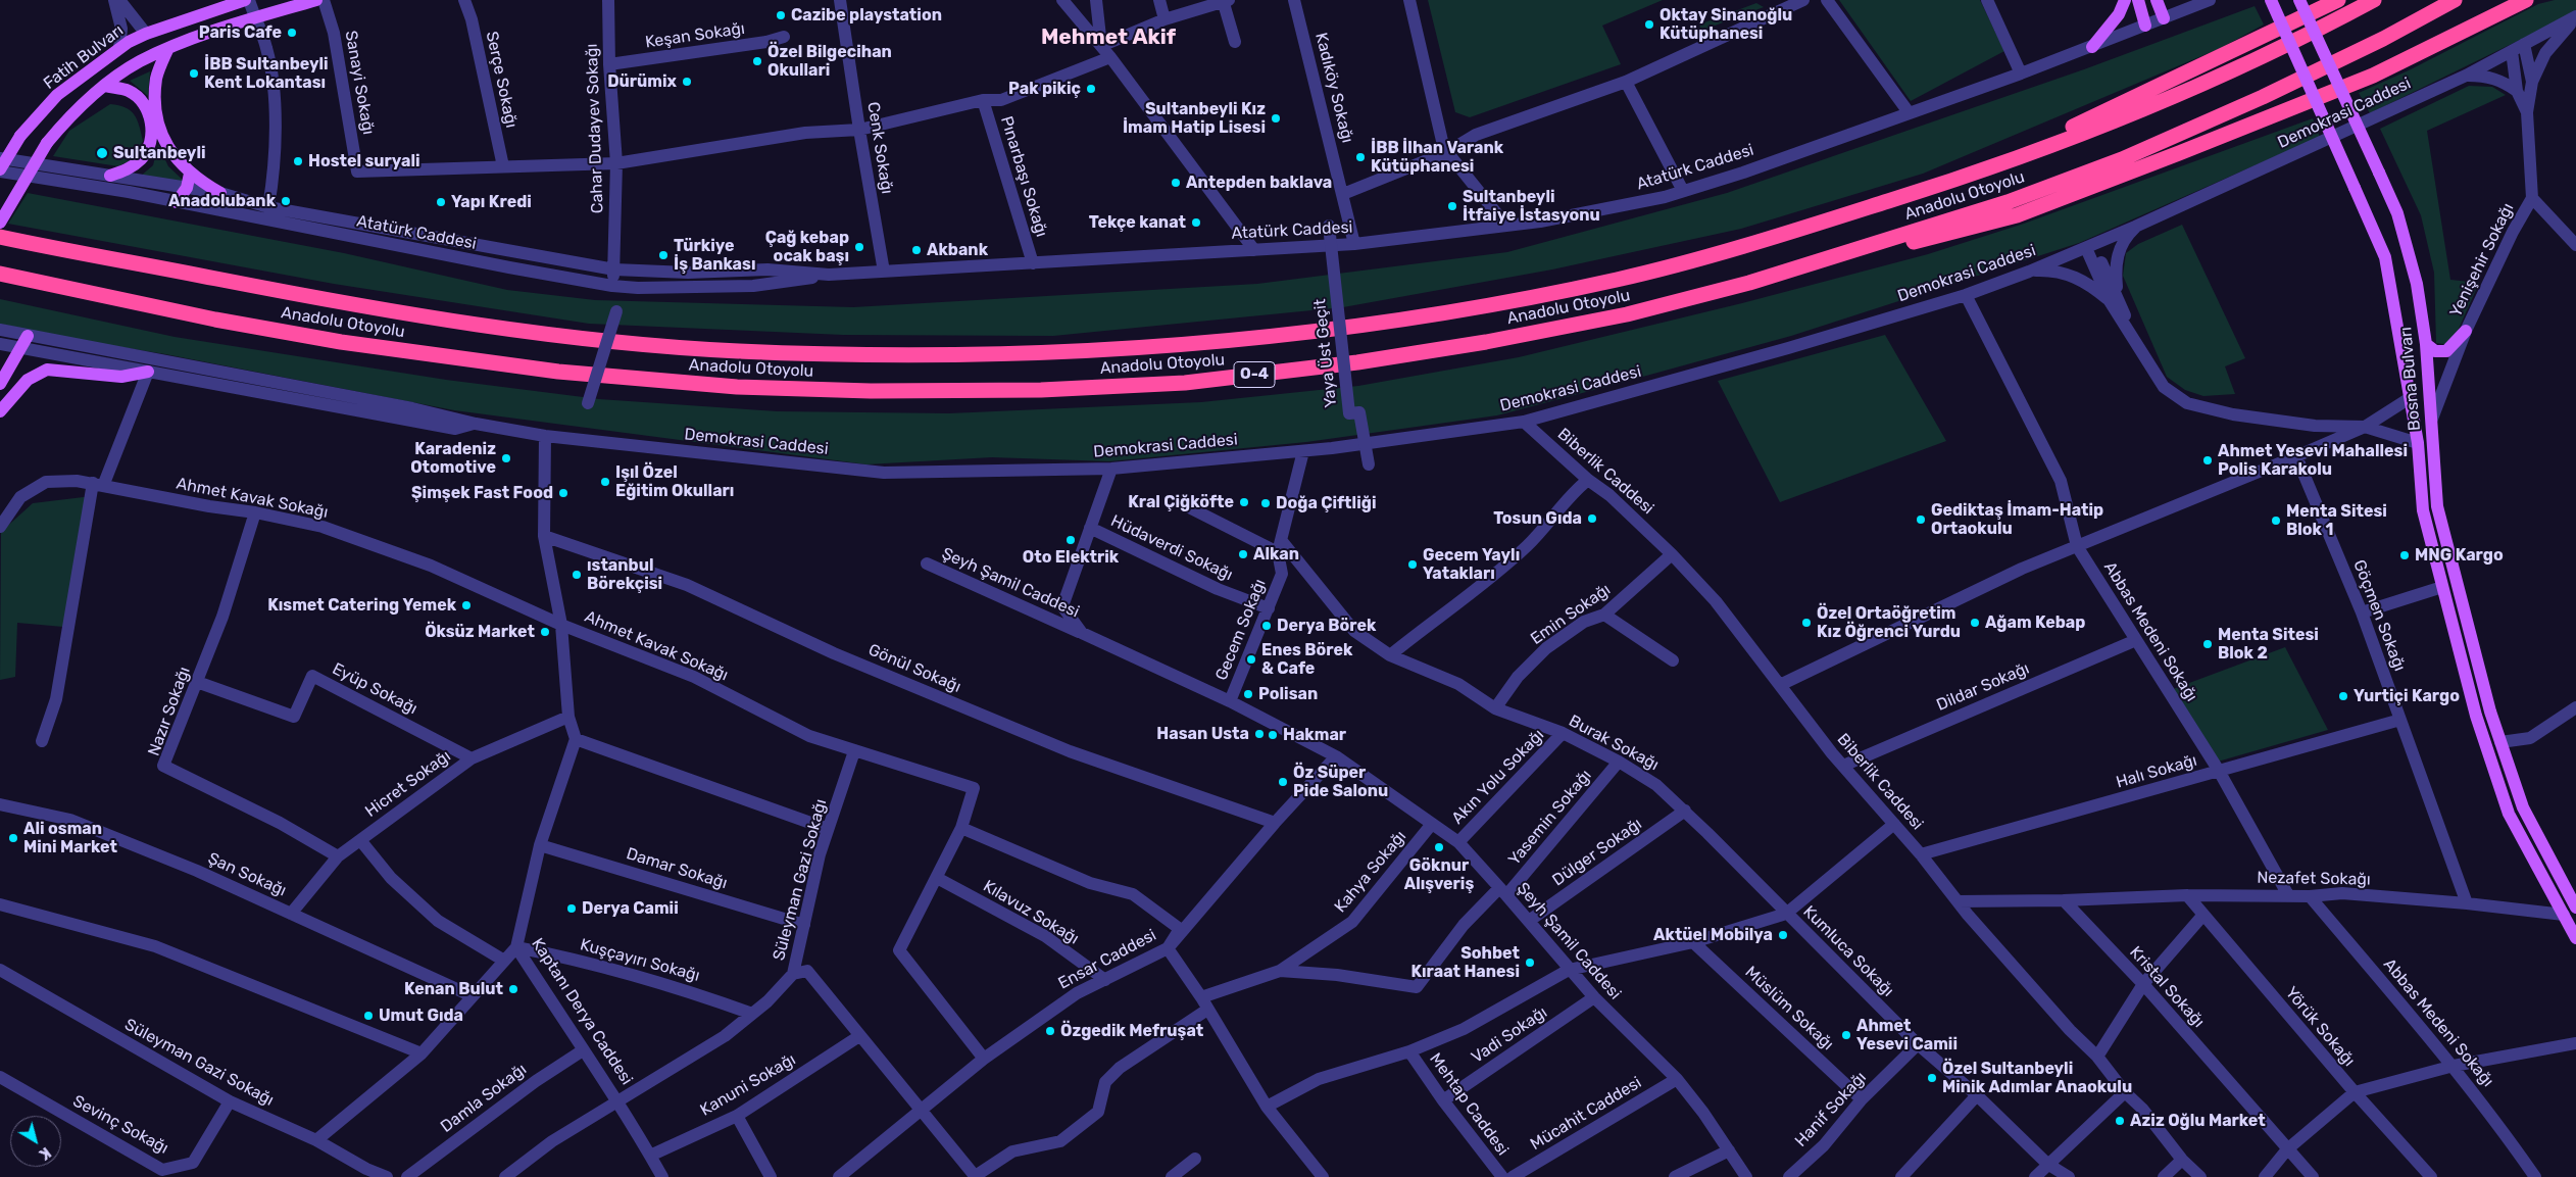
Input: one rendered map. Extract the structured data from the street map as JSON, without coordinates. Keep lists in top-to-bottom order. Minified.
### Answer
{"streets":{"highway":["Anadolu Otoyolu","O-4"],"main road":["Fatih Bulvarı","Bosna Bulvarı"],"street":["Keşan Sokağı","Serçe Sokağı","Sanayi Sokağı","Kadıköy Sokağı","Demokrasi Caddesi","Cahar Dudayev Sokağı","Cenk Sokağı","Atatürk Caddesi","Pınarbaşı Sokağı","Yenişehir Sokağı","Yaya Üst Geçit","Biberlik Caddesi","Ahmet Kavak Sokağı","Hüdaverdi Sokağı","Şeyh Şamil Caddesi","Emin Sokağı","Göçmen Sokağı","Gecem Sokağı","Abbas Medeni Sokağı","Gönül Sokağı","Dildar Sokağı","Eyüp Sokağı","Nazır Sokağı","Burak Sokağı","Halı Sokağı","Akın Yolu Sokağı","Hicret Sokağı","Yasemin Sokağı","Dülger Sokağı","Damar Sokağı","Kahya Sokağı","Şan Sokağı","Nezafet Sokağı","Süleyman Gazi Sokağı","Kılavuz Sokağı","Kumluca Sokağı","Ensar Caddesi","Kuşçayırı Sokağı","Kristal Sokağı","Müslüm Sokağı","Kaptanı Derya Caddesi","Yörük Sokağı","Vadi Sokağı","Kanuni Sokağı","Damla Sokağı","Mehtap Caddesi","Hanif Sokağı","Mücahit Caddesi","Sevinç Sokağı"]},"crossings":[["Keşan Sokağı","Cahar Dudayev Sokağı"],["Fatih Bulvarı","Atatürk Caddesi"],["Serçe Sokağı","Sanayi Sokağı"],["Kadıköy Sokağı","Atatürk Caddesi"],["Demokrasi Caddesi","Yenişehir Sokağı"],["Demokrasi Caddesi","Biberlik Caddesi"],["Demokrasi Caddesi","Gecem Sokağı"],["Demokrasi Caddesi","Abbas Medeni Sokağı"],["Cahar Dudayev Sokağı","Atatürk Caddesi"],["Cenk Sokağı","Atatürk Caddesi"],["Atatürk Caddesi","Pınarbaşı Sokağı"],["Yenişehir Sokağı","Bosna Bulvarı"],["Bosna Bulvarı","Nezafet Sokağı"],["Biberlik Caddesi","Emin Sokağı"],["Biberlik Caddesi","Dildar Sokağı"],["Biberlik Caddesi","Halı Sokağı"],["Ahmet Kavak Sokağı","Nazır Sokağı"],["Ahmet Kavak Sokağı","Süleyman Gazi Sokağı"],["Ahmet Kavak Sokağı","Kılavuz Sokağı"],["Ahmet Kavak Sokağı","Ensar Caddesi"],["Hüdaverdi Sokağı","Gecem Sokağı"],["Şeyh Şamil Caddesi","Gecem Sokağı"],["Şeyh Şamil Caddesi","Akın Yolu Sokağı"],["Şeyh Şamil Caddesi","Yasemin Sokağı"],["Şeyh Şamil Caddesi","Dülger Sokağı"],["Şeyh Şamil Caddesi","Kahya Sokağı"],["Şeyh Şamil Caddesi","Ensar Caddesi"],["Şeyh Şamil Caddesi","Vadi Sokağı"],["Şeyh Şamil Caddesi","Mücahit Caddesi"],["Emin Sokağı","Burak Sokağı"],["Göçmen Sokağı","Halı Sokağı"],["Göçmen Sokağı","Nezafet Sokağı"],["Gecem Sokağı","Burak Sokağı"],["Abbas Medeni Sokağı","Dildar Sokağı"],["Abbas Medeni Sokağı","Halı Sokağı"],["Abbas Medeni Sokağı","Nezafet Sokağı"],["Gönül Sokağı","Ensar Caddesi"],["Eyüp Sokağı","Nazır Sokağı"],["Eyüp Sokağı","Hicret Sokağı"],["Nazır Sokağı","Hicret Sokağı"],["Burak Sokağı","Akın Yolu Sokağı"],["Burak Sokağı","Yasemin Sokağı"],["Burak Sokağı","Dülger Sokağı"],["Burak Sokağı","Kumluca Sokağı"],["Hicret Sokağı","Şan Sokağı"],["Yasemin Sokağı","Kahya Sokağı"],["Damar Sokağı","Süleyman Gazi Sokağı"],["Damar Sokağı","Kaptanı Derya Caddesi"],["Nezafet Sokağı","Kristal Sokağı"],["Nezafet Sokağı","Yörük Sokağı"],["Süleyman Gazi Sokağı","Kuşçayırı Sokağı"],["Süleyman Gazi Sokağı","Kaptanı Derya Caddesi"],["Süleyman Gazi Sokağı","Sevinç Sokağı"],["Kılavuz Sokağı","Ensar Caddesi"],["Kumluca Sokağı","Hanif Sokağı"],["Kuşçayırı Sokağı","Kaptanı Derya Caddesi"],["Müslüm Sokağı","Hanif Sokağı"],["Kaptanı Derya Caddesi","Kanuni Sokağı"],["Kaptanı Derya Caddesi","Damla Sokağı"],["Vadi Sokağı","Mehtap Caddesi"]],"districts":["Mehmet Akif"],"places":["Cazibe playstation","Oktay Sinanoğlu Kütüphanesi","Paris Cafe","Özel Bilgecihan Okullari","İBB Sultanbeyli Kent Lokantası","Dürümix","Pak pikiç","Sultanbeyli Kız İmam Hatip Lisesi","Sultanbeyli","İBB İlhan Varank Kütüphanesi","Hostel suryali","Antepden baklava","Anadolubank","Yapı Kredi","Sultanbeyli İtfaiye İstasyonu","Tekçe kanat","Çağ kebap ocak başı","Akbank","Türkiye İş Bankası","Karadeniz Otomotive","Ahmet Yesevi Mahallesi Polis Karakolu","Işıl Özel Eğitim Okulları","Şimşek Fast Food","Kral Çiğköfte","Doğa Çiftliği","Tosun Gıda","Gediktaş İmam-Hatip Ortaokulu","Menta Sitesi Blok 1","Oto Elektrik","Alkan","MNG Kargo","Gecem Yaylı Yatakları","ıstanbul Börekçisi","Kısmet Catering Yemek","Özel Ortaöğretim Kız Öğrenci Yurdu","Ağam Kebap","Derya Börek","Öksüz Market","Menta Sitesi Blok 2","Enes Börek & Cafe","Polisan","Yurtiçi Kargo","Hasan Usta","Hakmar","Öz Süper Pide Salonu","Ali osman Mini Market","Göknur Alışveriş","Derya Camii","Aktüel Mobilya","Sohbet Kıraat Hanesi","Kenan Bulut","Umut Gıda","Özgedik Mefruşat","Ahmet Yesevi Camii","Özel Sultanbeyli Minik Adımlar Anaokulu","Aziz Oğlu Market"],"north":"bottom right"}
